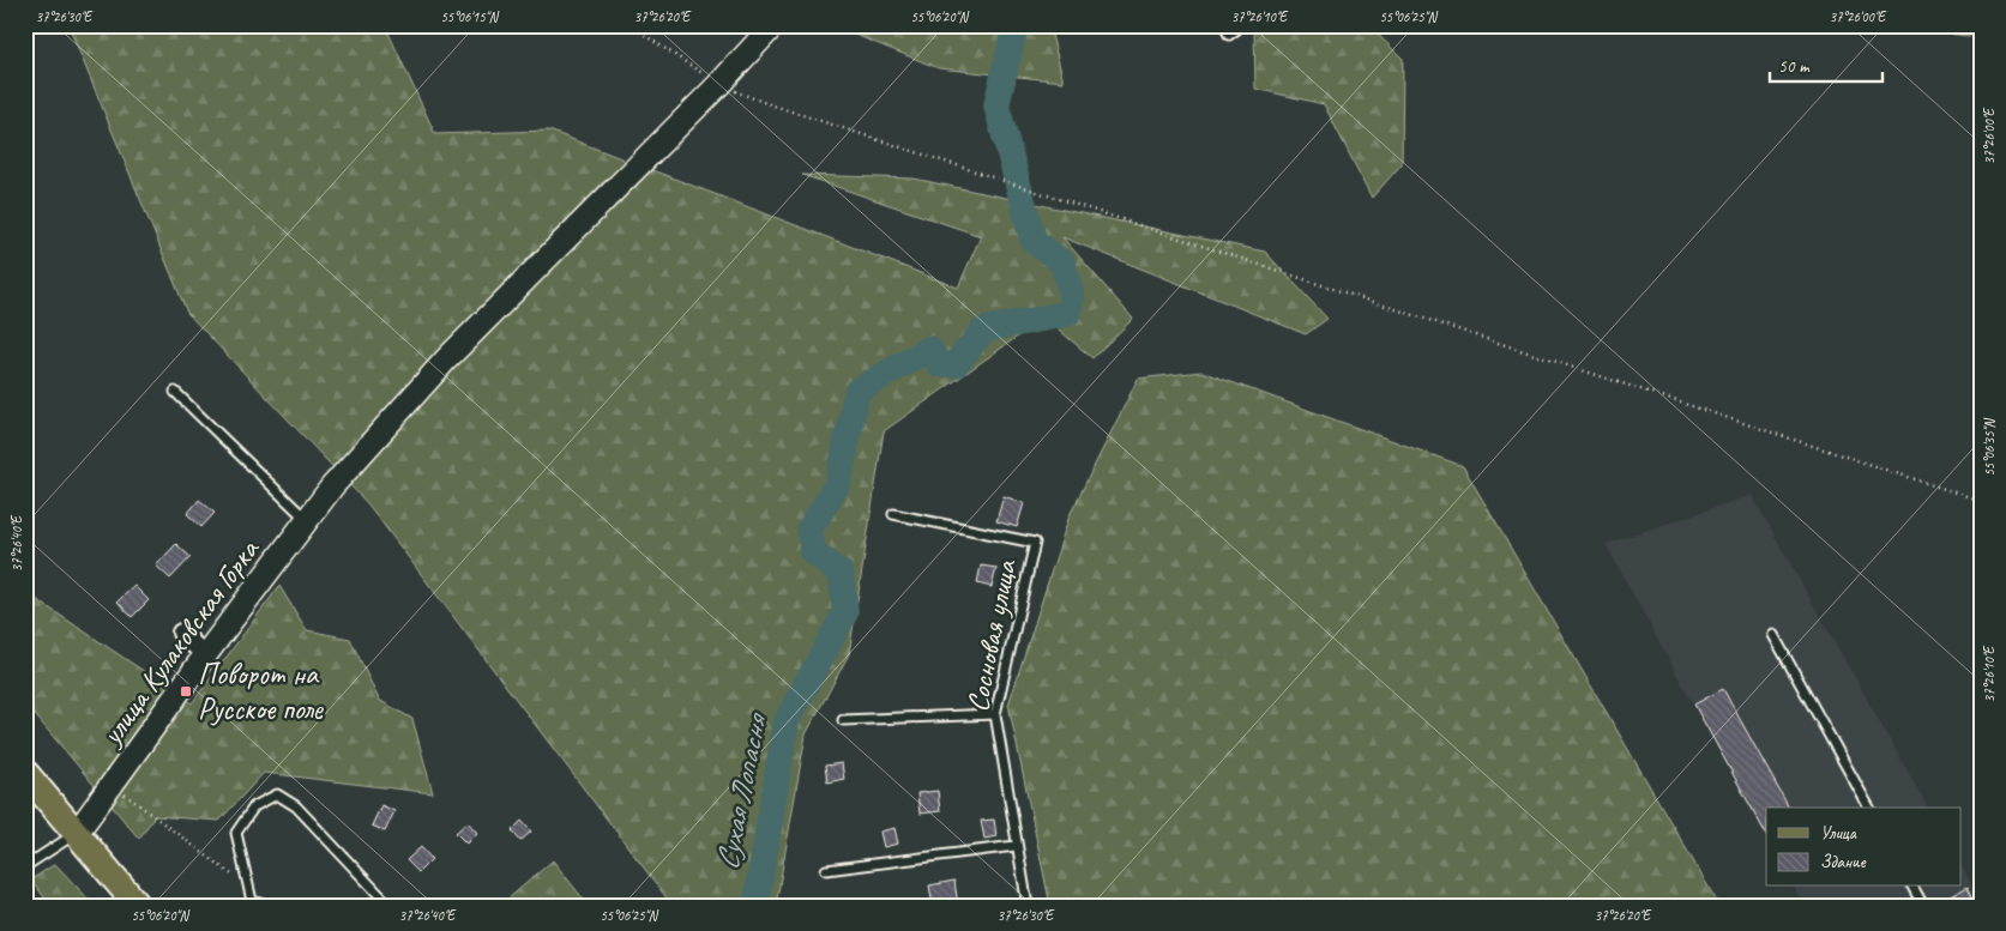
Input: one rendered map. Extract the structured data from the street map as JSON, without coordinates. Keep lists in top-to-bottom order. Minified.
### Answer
{"streets":{"street":["улица Кулаковская Горка"],"lane":["Сосновая улица"]},"water":["Сухая Лопасня"],"places":{"transit":["Поворот на Русское поле"]},"legend":["Улица","Здание"],"scale_bar":"50 m","coordinates":["37°26'30\"E","55°06'15\"N","37°26'20\"E","55°06'20\"N","37°26'10\"E","55°06'25\"N","37°26'00\"E","55°06'35\"N","37°26'40\"E"]}
